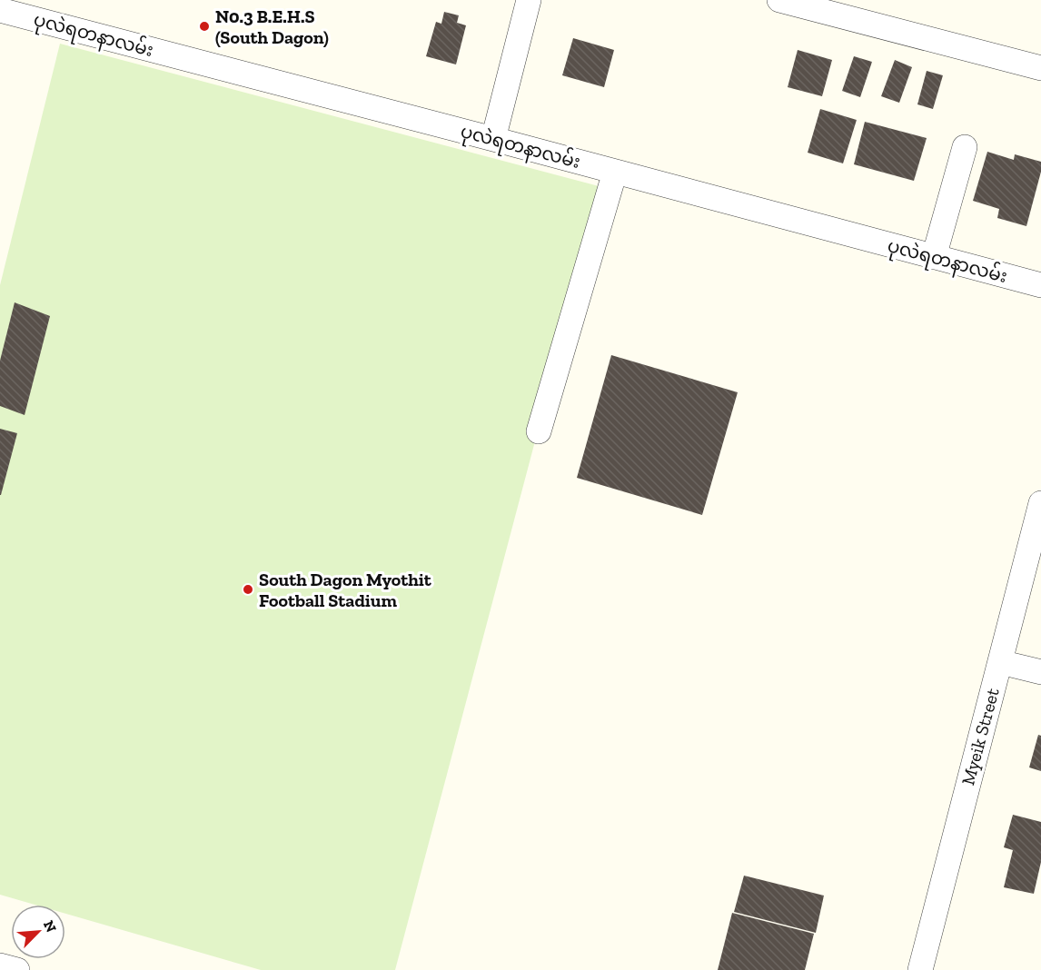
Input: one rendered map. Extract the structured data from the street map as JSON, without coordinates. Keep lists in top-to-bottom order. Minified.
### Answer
{"streets":{"street":["ပုလဲရတနာလမ်း","Myeik Street"]},"places":["N0.3 B.E.H.S (South Dagon)","South Dagon Myothit Football Stadium"],"north":"top right"}
